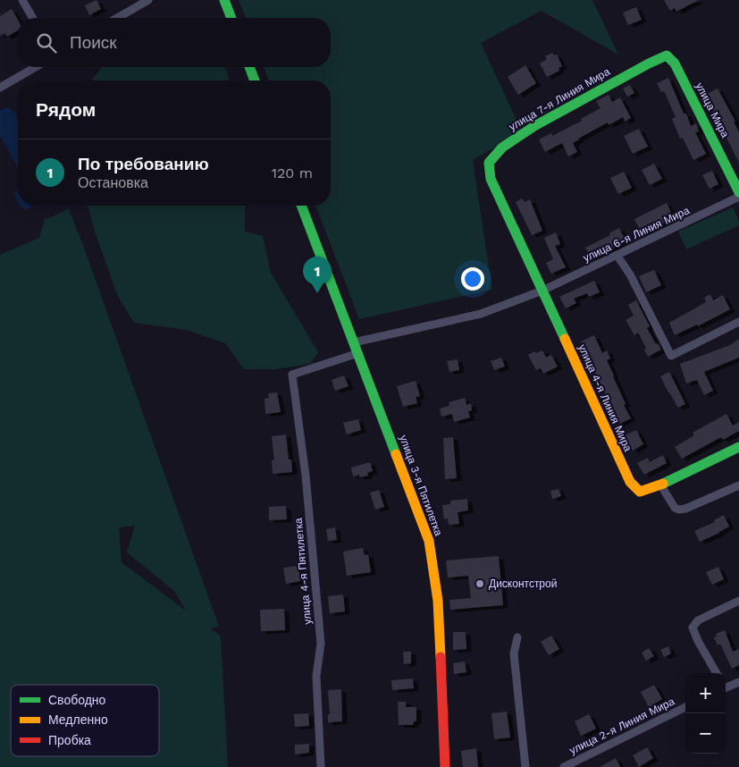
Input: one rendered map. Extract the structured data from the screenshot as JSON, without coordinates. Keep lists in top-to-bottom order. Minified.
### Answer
{"streets":{"street":["улица 7-я Линия Мира","улица Мира","улица 6-я Линия Мира","улица 4-я Линия Мира","улица 3-я Пятилетка","улица 4-я Пятилетка","улица 2-я Линия Мира"]},"crossings":[["улица 7-я Линия Мира","улица Мира"],["улица 7-я Линия Мира","улица 6-я Линия Мира"],["улица 7-я Линия Мира","улица 4-я Линия Мира"],["улица 6-я Линия Мира","улица 4-я Линия Мира"],["улица 6-я Линия Мира","улица 3-я Пятилетка"],["улица 3-я Пятилетка","улица 4-я Пятилетка"]],"places":["Дисконтстрой"],"legend":["Свободно","Медленно","Пробка"],"page":{"search":"Поиск","heading":"Рядом","list":[{"mark":"1","name":"По требованию","note":"Остановка","value":"120 m"}],"pins":"1","map_buttons":["+","−"]}}
